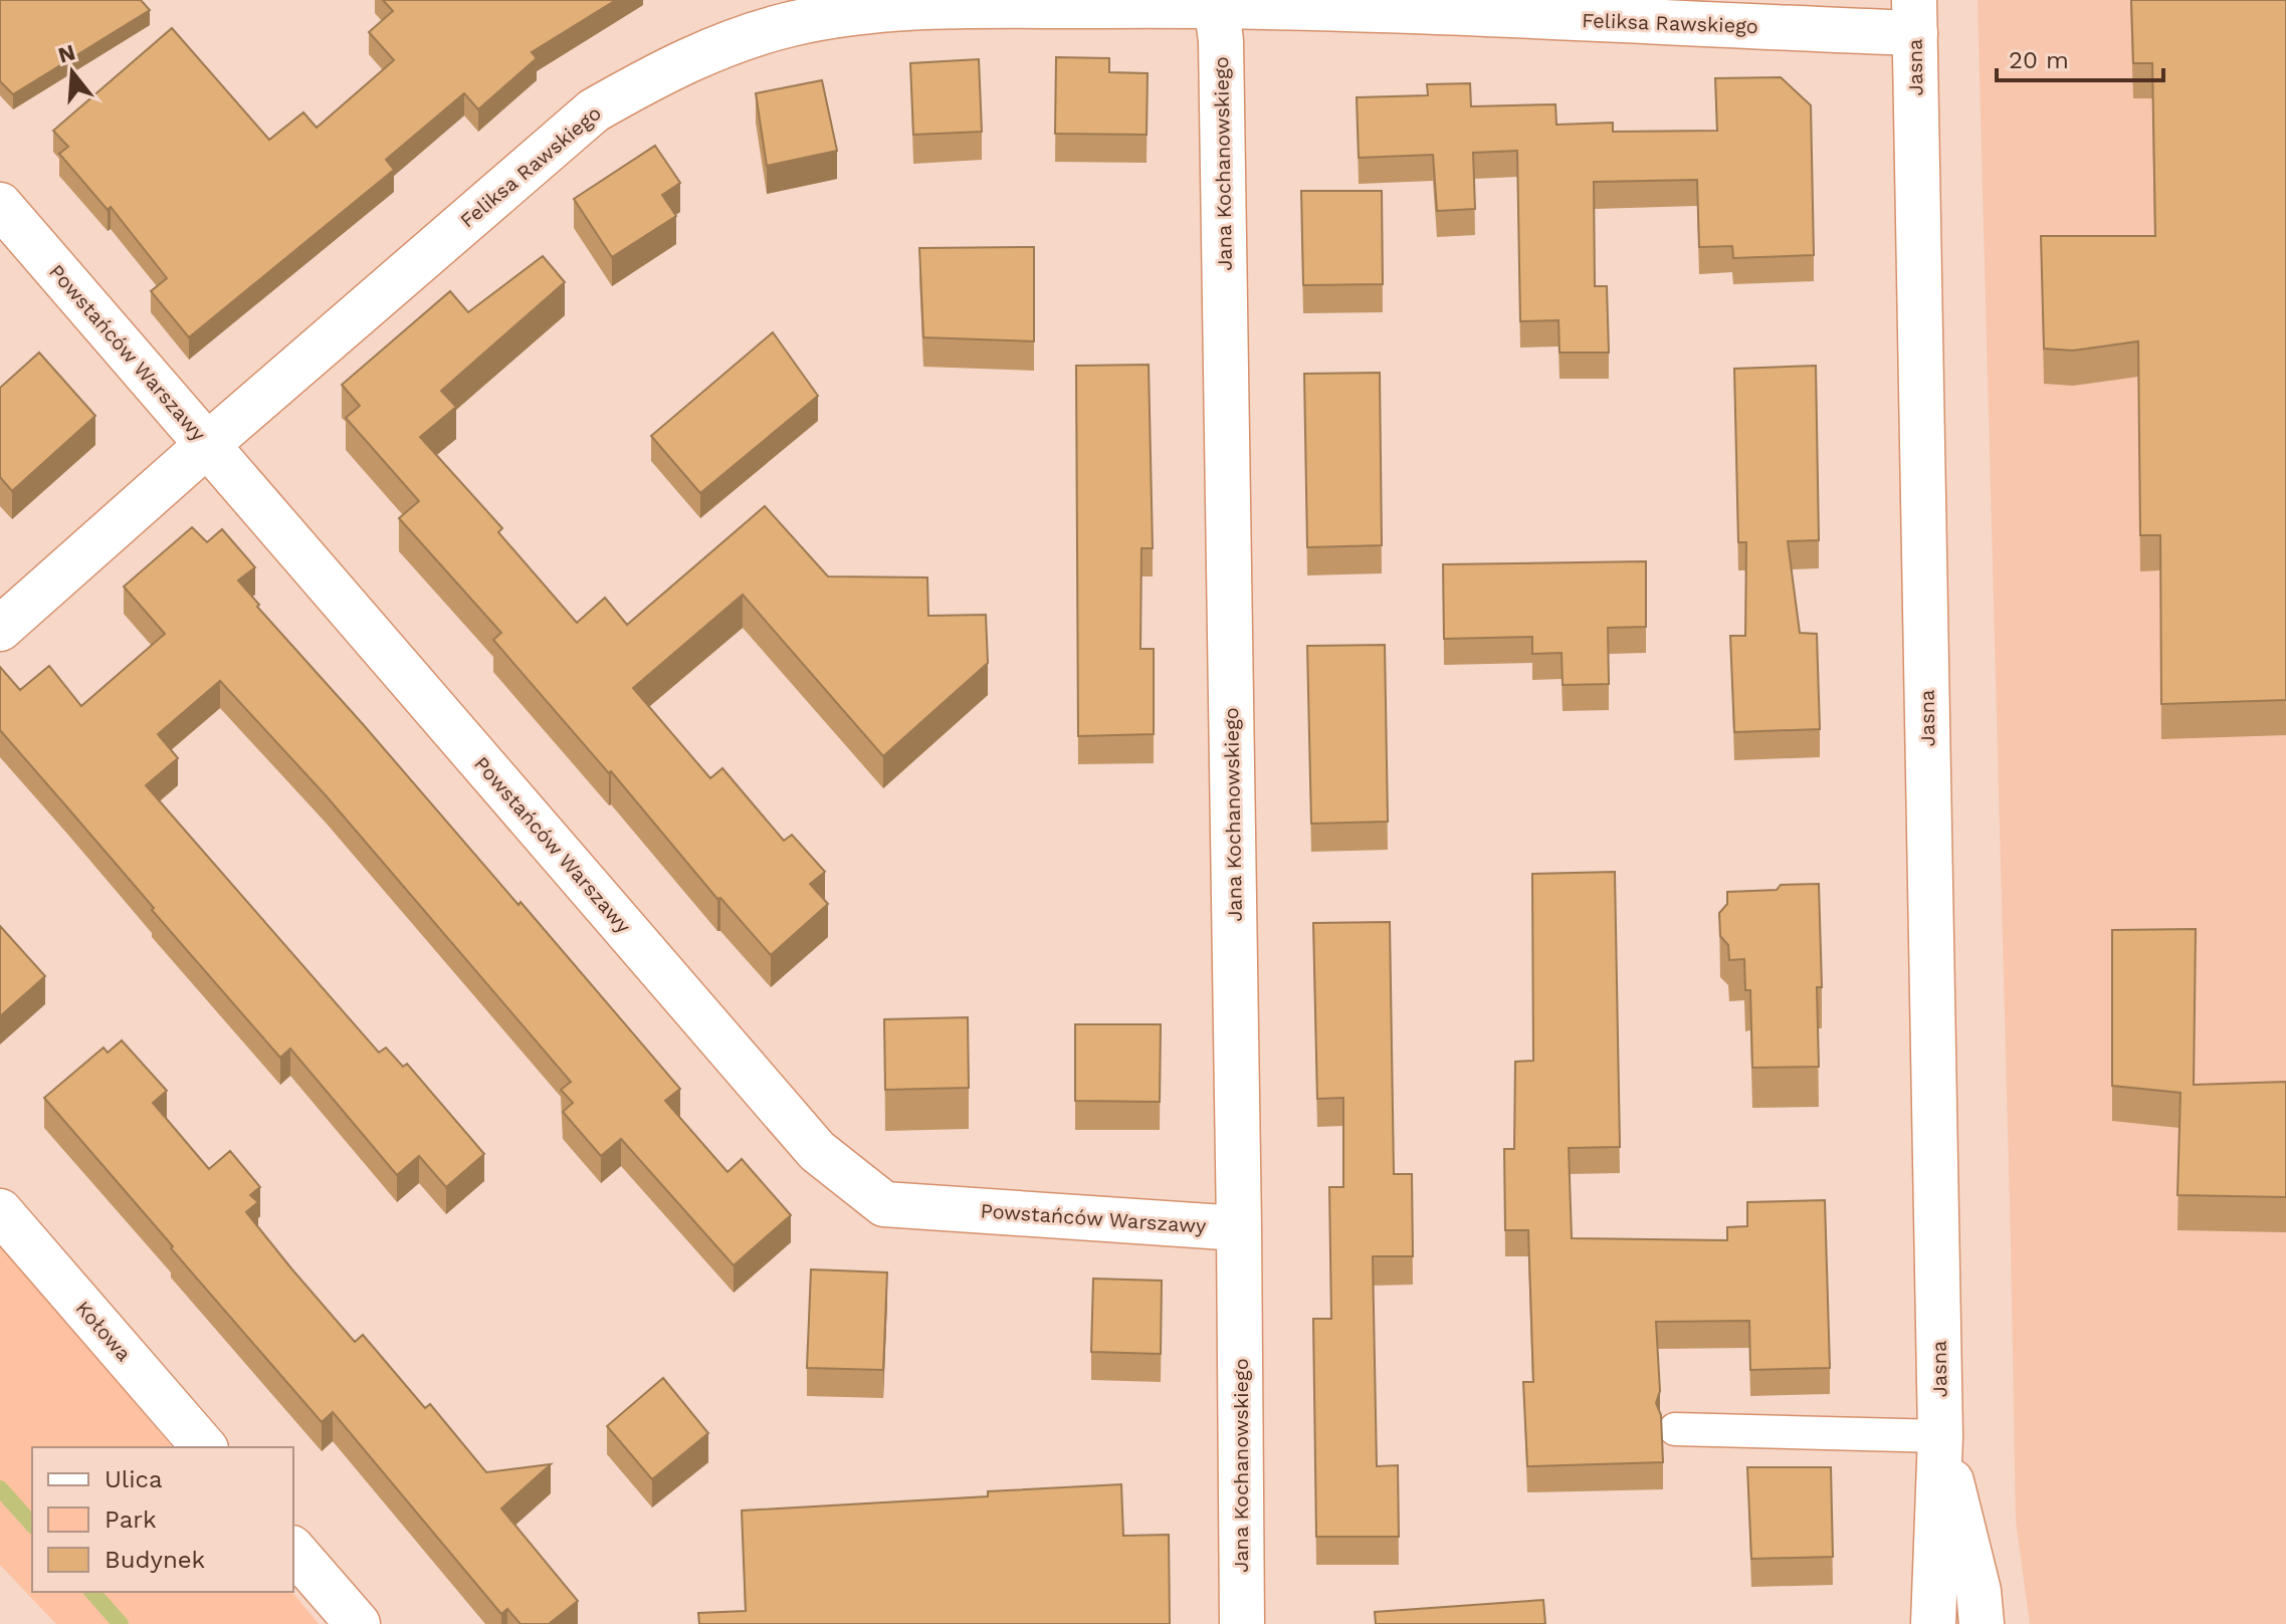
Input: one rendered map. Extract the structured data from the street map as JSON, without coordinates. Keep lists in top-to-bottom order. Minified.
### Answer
{"streets":{"street":["Feliksa Rawskiego","Jasna","Jana Kochanowskiego","Powstańców Warszawy","Kołowa"]},"crossings":[["Feliksa Rawskiego","Jasna"],["Feliksa Rawskiego","Jana Kochanowskiego"],["Feliksa Rawskiego","Powstańców Warszawy"],["Jana Kochanowskiego","Powstańców Warszawy"]],"legend":["Ulica","Park","Budynek"],"scale_bar":"20 m","north":"top"}
